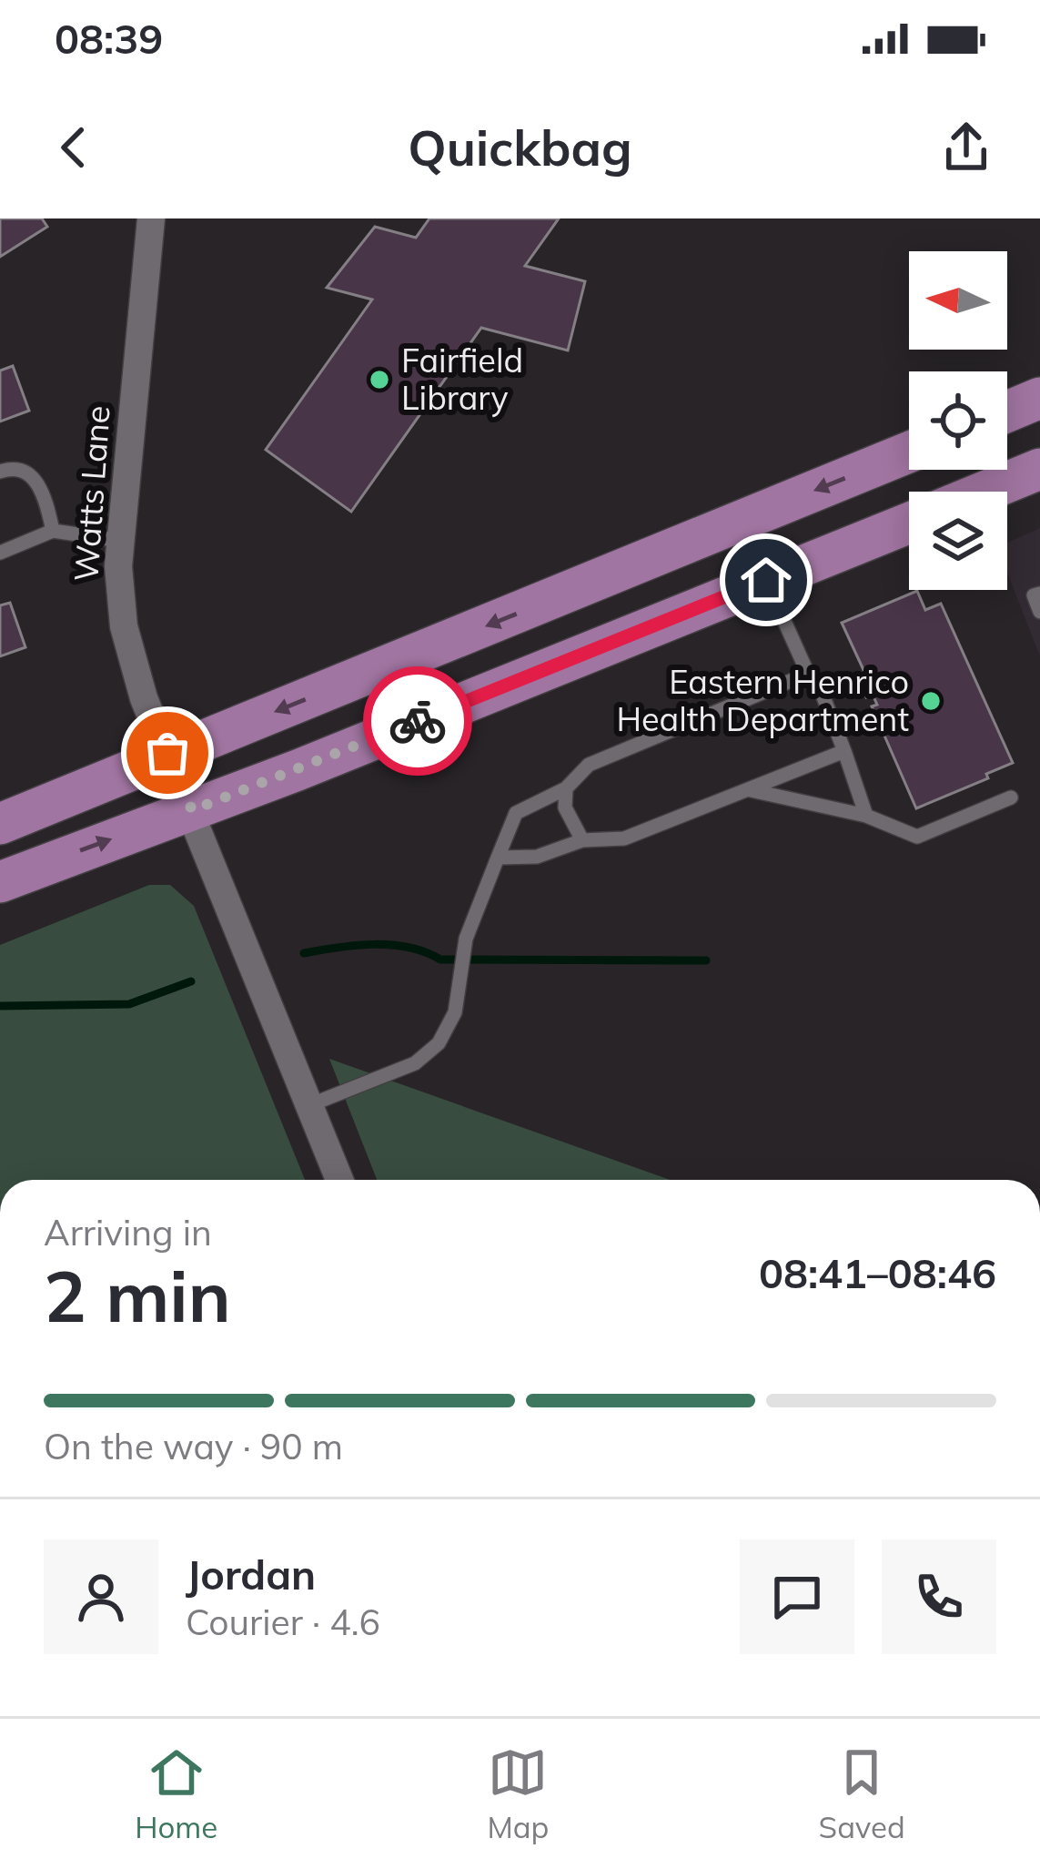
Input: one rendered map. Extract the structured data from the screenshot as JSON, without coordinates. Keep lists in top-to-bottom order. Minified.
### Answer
{"streets":{"street":["Watts Lane"]},"places":["Fairfield Library","Eastern Henrico Health Department"],"north":"left","page":{"status":"08:39","header":"Quickbag","heading":["2 min","Arriving in","08:41–08:46"],"panel":["Jordan","Courier · 4.6"],"bar":"On the way · 90 m","tabs":["Home","Map","Saved"]}}
